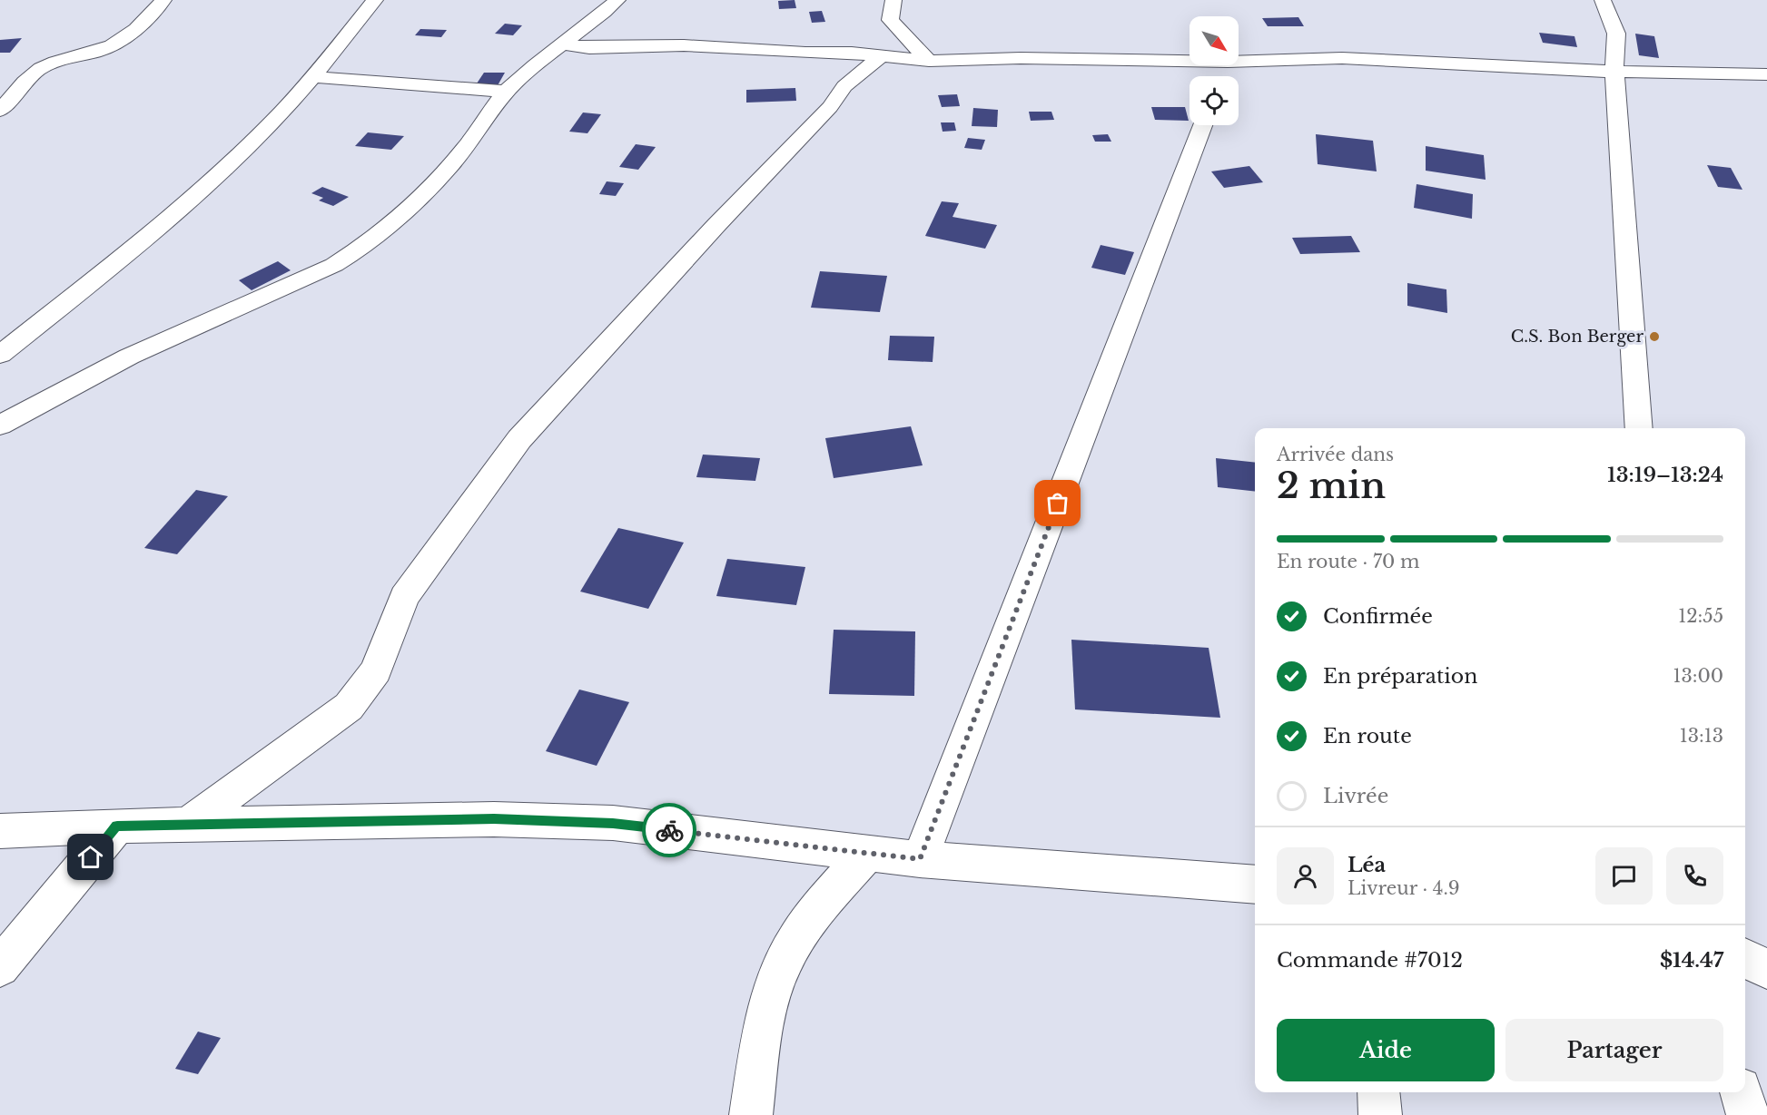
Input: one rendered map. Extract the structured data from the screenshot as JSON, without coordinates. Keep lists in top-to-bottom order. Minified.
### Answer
{"places":["C.S. Bon Berger"],"north":"bottom right","page":{"heading":["2 min","Arrivée dans","13:19–13:24"],"panel":["Léa","Livreur · 4.9","Commande #7012","$14.47"],"bar":"En route · 70 m","list":[["Confirmée","12:55"],["En préparation","13:00"],["En route","13:13"],"Livrée"],"buttons":["Aide","Partager"]}}
